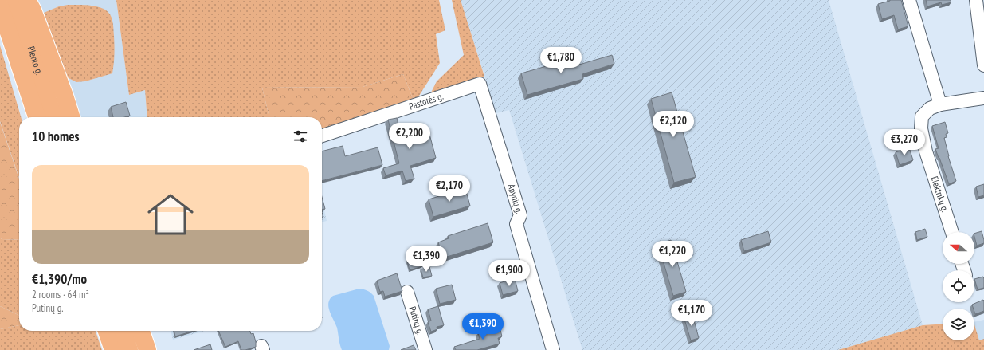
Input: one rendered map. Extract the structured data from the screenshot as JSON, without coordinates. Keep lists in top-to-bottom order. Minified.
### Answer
{"streets":{"highway":["Plento g."],"street":["Pastotės g.","Elektrikų g.","Apynių g.","Putinų g."]},"crossings":[["Pastotės g.","Apynių g."]],"north":"left","page":{"price":["€1,780","€2,120","€2,200","€3,270","€2,170","€1,220","€1,390","€1,900","€1,170","€1,390"],"heading":"10 homes","list":[{"name":"€1,390/mo","note":"2 rooms · 64 m² · Putinų g."}]}}
